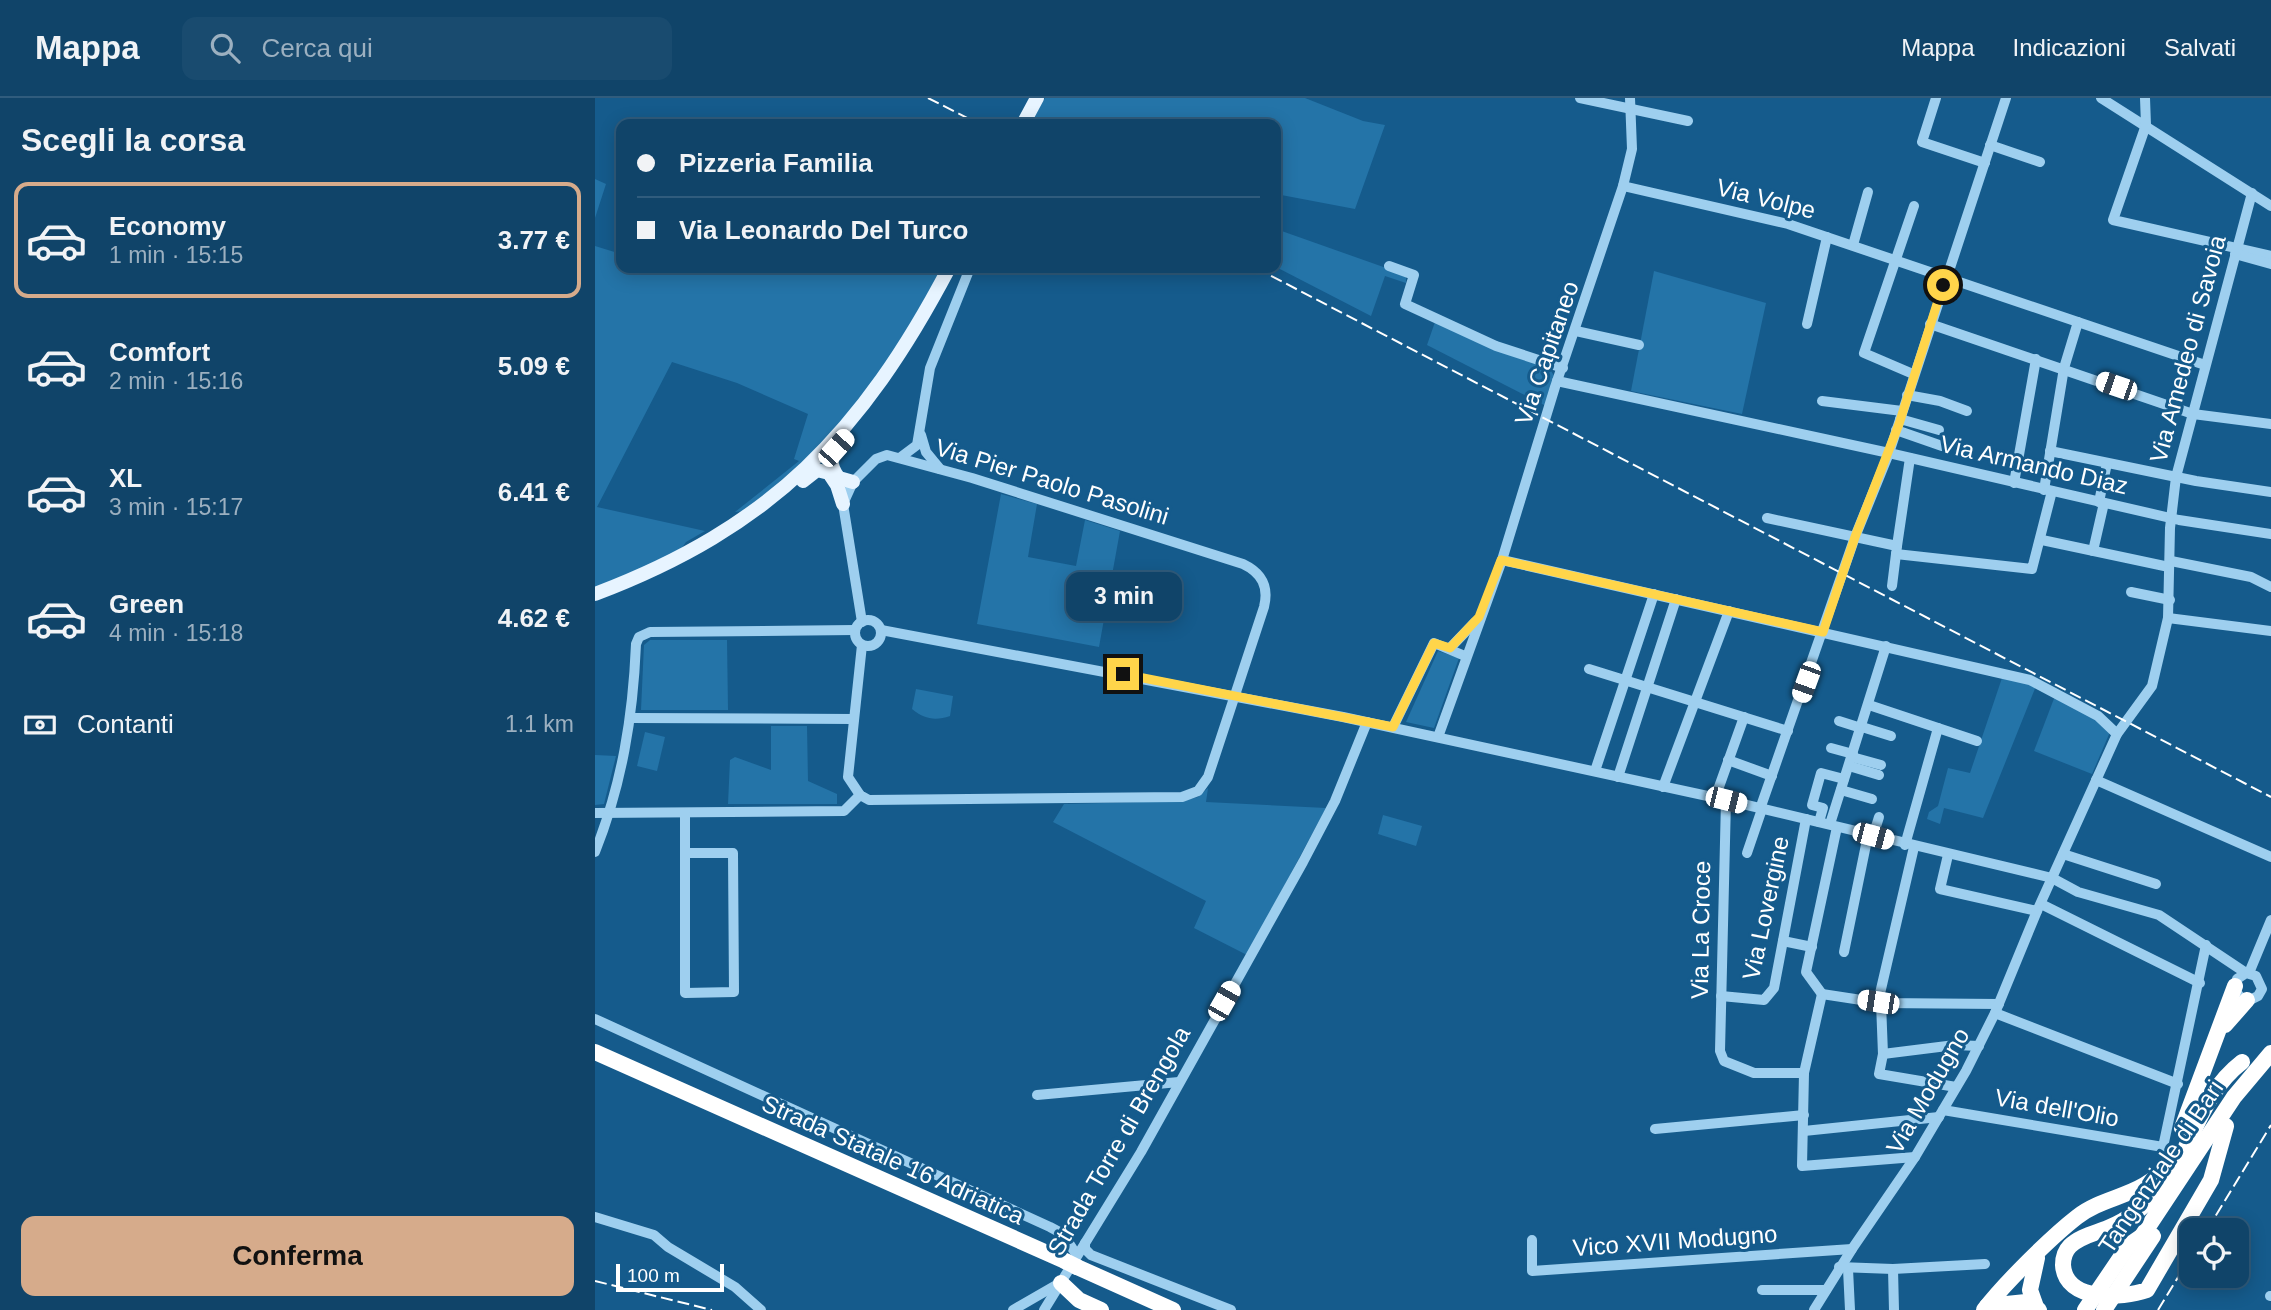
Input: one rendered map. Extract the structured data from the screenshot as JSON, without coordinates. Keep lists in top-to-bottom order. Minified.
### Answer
{"streets":{"highway":["Strada Statale 16 Adriatica","Tangenziale di Bari"],"street":["Via Volpe","Via Amedeo di Savoia","Via Capitaneo","Via Armando Diaz","Via Pier Paolo Pasolini","Via Lovergine","Via La Croce","Via Modugno","Via dell'Olio","Strada Torre di Brengola","Vico XVII Modugno"]},"crossings":[["Via Volpe","Via Amedeo di Savoia"],["Via Volpe","Via Capitaneo"],["Via Amedeo di Savoia","Via Armando Diaz"],["Via Capitaneo","Via Armando Diaz"],["Via Lovergine","Via La Croce"],["Via Modugno","Via dell'Olio"],["Via Modugno","Vico XVII Modugno"],["Strada Torre di Brengola","Strada Statale 16 Adriatica"]],"scale_bar":"100 m","page":{"header":"Mappa","search":"Cerca qui","nav":["Mappa","Indicazioni","Salvati"],"heading":"Scegli la corsa","banner":["Pizzeria Familia","Via Leonardo Del Turco"],"list":[{"name":"Economy","note":"1 min · 15:15","value":"3.77 €"},{"name":"Comfort","note":"2 min · 15:16","value":"5.09 €"},{"name":"XL","note":"3 min · 15:17","value":"6.41 €"},{"name":"Green","note":"4 min · 15:18","value":"4.62 €"}],"bubble":"3 min","pay":["Contanti","1.1 km"],"buttons":"Conferma","scale":"100 m"}}
